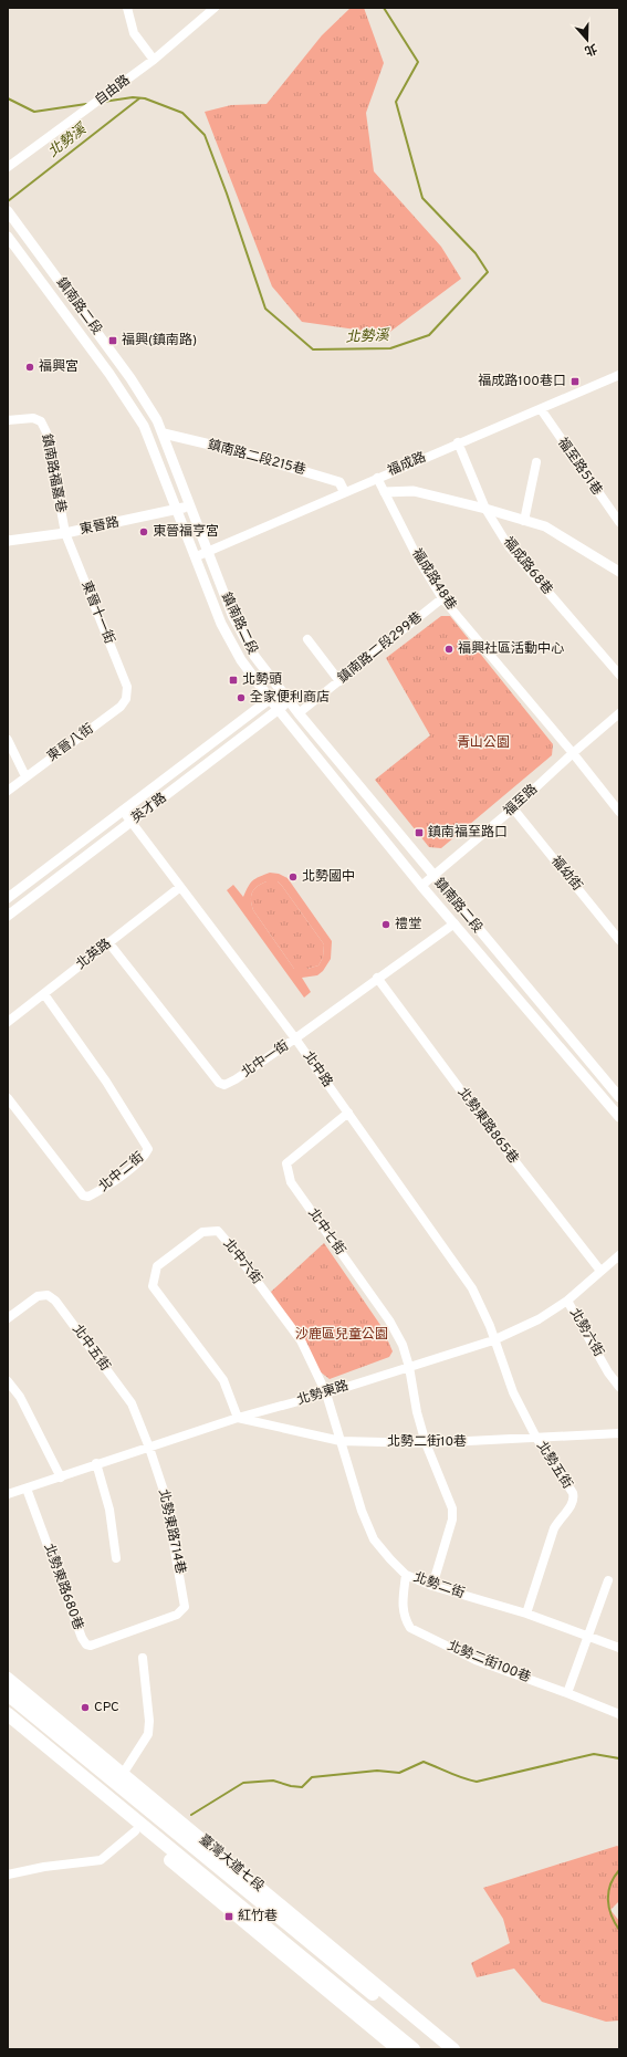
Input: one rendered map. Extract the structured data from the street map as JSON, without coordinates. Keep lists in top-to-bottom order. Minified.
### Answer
{"streets":{"main road":["臺灣大道七段"],"street":["自由路","鎮南路二段","鎮南路二段215巷","福成路","福至路51巷","鎮南路福嘉巷","東晉路","福成路68巷","福成路48巷","東晉十一街","鎮南路二段299巷","東晉八街","福至路","英才路","福幼街","北英路","北中一街","北中路","北勢東路865巷","北中二街","北中七街","北中六街","北勢六街","北中五街","北勢東路","北勢二街10巷","北勢五街","北勢東路714巷","北勢二街","北勢東路680巷","北勢二街100巷"]},"crossings":[["鎮南路二段","鎮南路二段215巷"],["鎮南路二段","福成路"],["鎮南路二段","東晉路"],["鎮南路二段","鎮南路二段299巷"],["鎮南路二段","福至路"],["鎮南路二段","英才路"],["鎮南路二段","北中一街"],["鎮南路二段215巷","福成路"],["福成路","福至路51巷"],["福成路","福成路68巷"],["福成路","福成路48巷"],["鎮南路福嘉巷","東晉路"],["鎮南路福嘉巷","東晉十一街"],["東晉路","東晉十一街"],["福成路48巷","鎮南路二段299巷"],["福成路48巷","福至路"],["東晉十一街","東晉八街"],["福至路","福幼街"],["英才路","北中路"],["北英路","北中一街"],["北英路","北中路"],["北英路","北中二街"],["北中一街","北中路"],["北中一街","北勢東路865巷"],["北中路","北中七街"],["北中路","北勢東路"],["北中路","北勢五街"],["北勢東路865巷","北勢東路"],["北中七街","北勢東路"],["北中六街","北勢東路"],["北中六街","北勢二街10巷"],["北中六街","北勢二街"],["北勢六街","北勢東路"],["北中五街","北勢東路"],["北中五街","北勢東路714巷"],["北勢東路","北勢二街10巷"],["北勢東路","北勢五街"],["北勢東路","北勢東路714巷"],["北勢東路","北勢二街"],["北勢東路","北勢東路680巷"],["北勢二街10巷","北勢五街"],["北勢二街10巷","北勢二街"],["北勢五街","北勢二街"],["北勢東路714巷","北勢東路680巷"],["北勢二街","北勢二街100巷"]],"water":["北勢溪"],"parks":["青山公園","沙鹿區兒童公園"],"places":{"transit":["福興(鎮南路)","福成路100巷口","北勢頭","鎮南福至路口","紅竹巷"],"other":["福興宮","東晉福亨宮","福興社區活動中心","全家便利商店","北勢國中","禮堂","CPC"]},"north":"bottom"}
